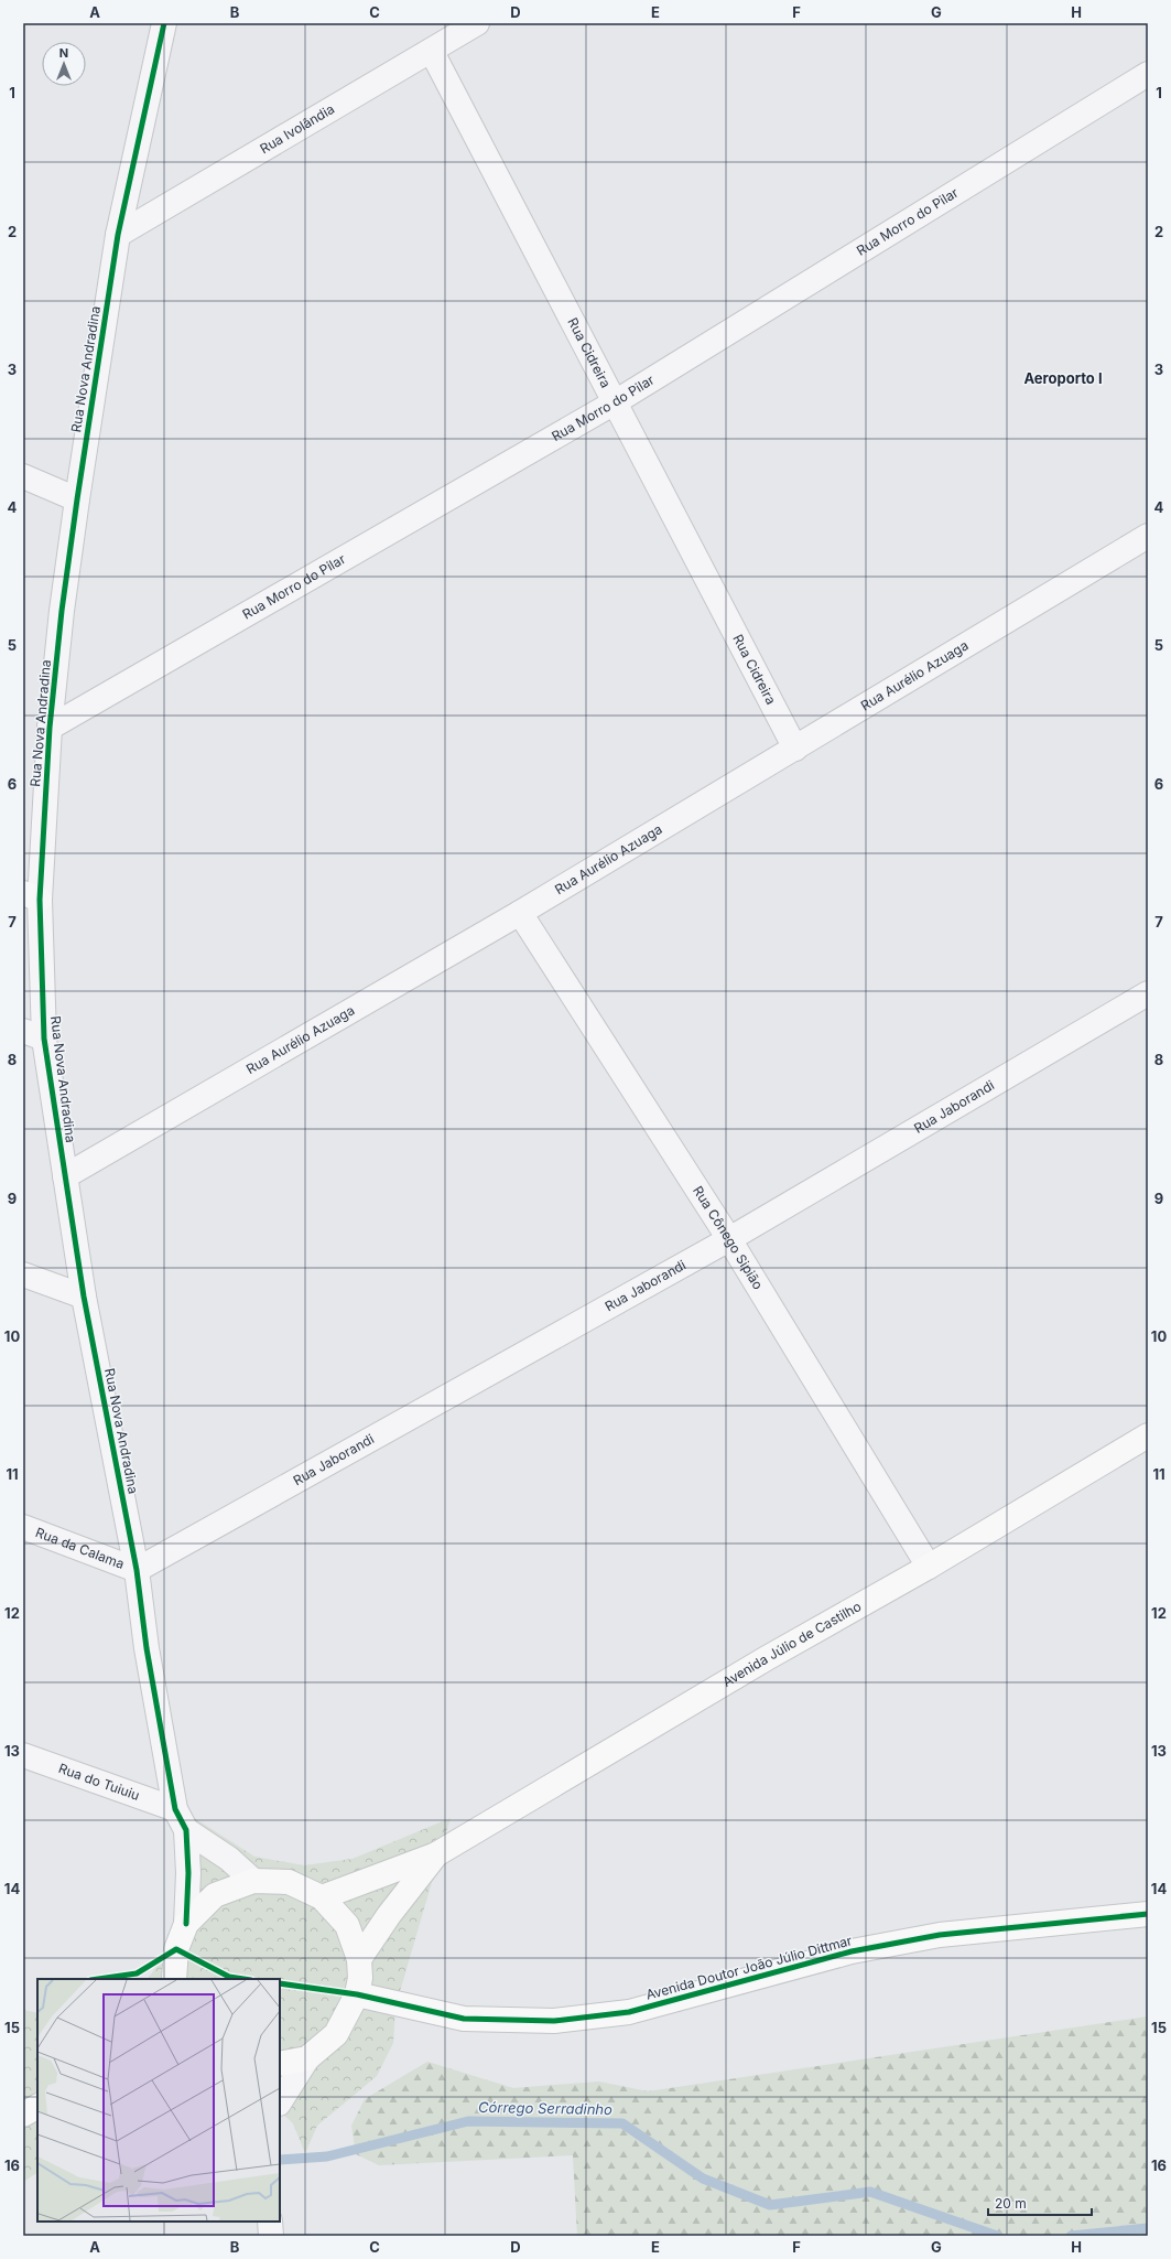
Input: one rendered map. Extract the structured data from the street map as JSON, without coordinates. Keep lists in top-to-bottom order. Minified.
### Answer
{"streets":{"main road":["Avenida Júlio de Castilho","Avenida Doutor João Júlio Dittmar"],"street":["Rua Ivolândia","Rua Morro do Pilar","Rua Cidreira","Rua Nova Andradina","Rua Aurélio Azuaga","Rua Jaborandi","Rua Cônego Sipião","Rua da Calama","Rua do Tuiuiu"]},"crossings":[["Rua Ivolândia","Rua Cidreira"],["Rua Ivolândia","Rua Nova Andradina"],["Rua Morro do Pilar","Rua Cidreira"],["Rua Morro do Pilar","Rua Nova Andradina"],["Rua Cidreira","Rua Aurélio Azuaga"],["Rua Nova Andradina","Rua Aurélio Azuaga"],["Rua Nova Andradina","Rua Jaborandi"],["Rua Nova Andradina","Rua da Calama"],["Rua Nova Andradina","Rua do Tuiuiu"],["Rua Aurélio Azuaga","Rua Cônego Sipião"],["Rua Jaborandi","Rua Cônego Sipião"],["Rua Jaborandi","Rua da Calama"],["Rua Cônego Sipião","Avenida Júlio de Castilho"]],"districts":["Aeroporto I"],"water":["Córrego Serradinho"],"scale_bar":"20 m","north":"top","grid":{"columns":["A","B","C","D","E","F","G","H"],"rows":["1","2","3","4","5","6","7","8","9","10","11","12","13","14","15","16"]}}
